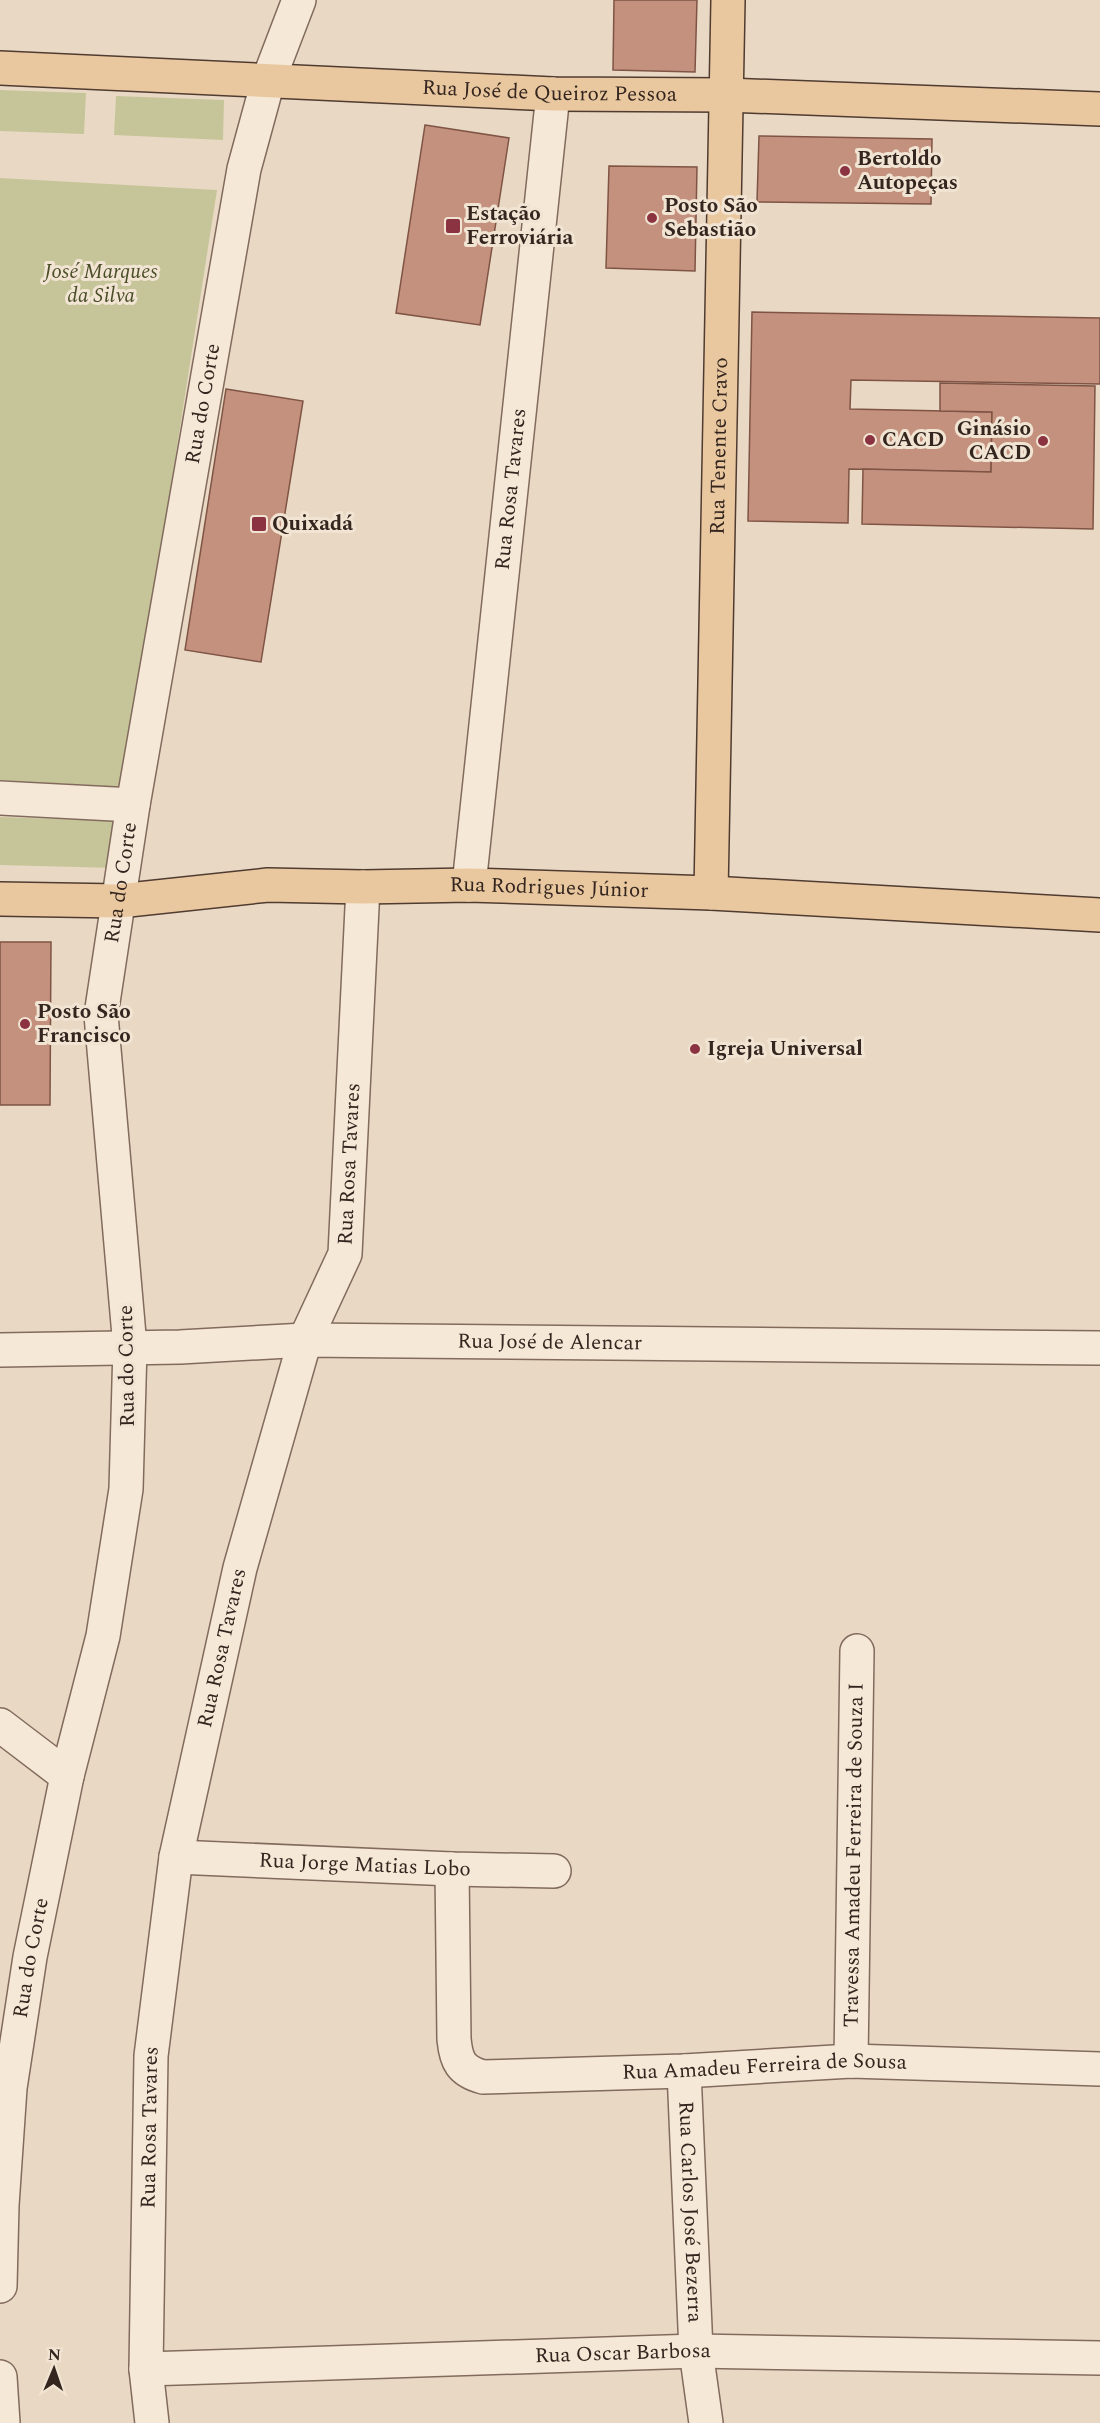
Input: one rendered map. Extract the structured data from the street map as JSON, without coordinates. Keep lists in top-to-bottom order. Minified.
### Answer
{"streets":{"main road":["Rua José de Queiroz Pessoa","Rua Tenente Cravo","Rua Rodrigues Júnior"],"street":["Rua do Corte","Rua Rosa Tavares","Rua José de Alencar","Travessa Amadeu Ferreira de Souza I","Rua Jorge Matias Lobo","Rua Amadeu Ferreira de Sousa","Rua Carlos José Bezerra","Rua Oscar Barbosa"]},"crossings":[["Rua José de Queiroz Pessoa","Rua do Corte"],["Rua José de Queiroz Pessoa","Rua Tenente Cravo"],["Rua José de Queiroz Pessoa","Rua Rosa Tavares"],["Rua do Corte","Rua Rodrigues Júnior"],["Rua do Corte","Rua José de Alencar"],["Rua Tenente Cravo","Rua Rodrigues Júnior"],["Rua Rosa Tavares","Rua Rodrigues Júnior"],["Rua Rosa Tavares","Rua José de Alencar"],["Rua Rosa Tavares","Rua Jorge Matias Lobo"],["Rua Rosa Tavares","Rua Oscar Barbosa"],["Travessa Amadeu Ferreira de Souza I","Rua Amadeu Ferreira de Sousa"],["Rua Jorge Matias Lobo","Rua Amadeu Ferreira de Sousa"],["Rua Amadeu Ferreira de Sousa","Rua Carlos José Bezerra"],["Rua Carlos José Bezerra","Rua Oscar Barbosa"]],"parks":["José Marques da Silva"],"places":{"other":["Bertoldo Autopeças","Posto São Sebastião","CACD","Ginásio CACD","Posto São Francisco","Igreja Universal"],"transit":["Estação Ferroviária","Quixadá"]},"north":"top"}
